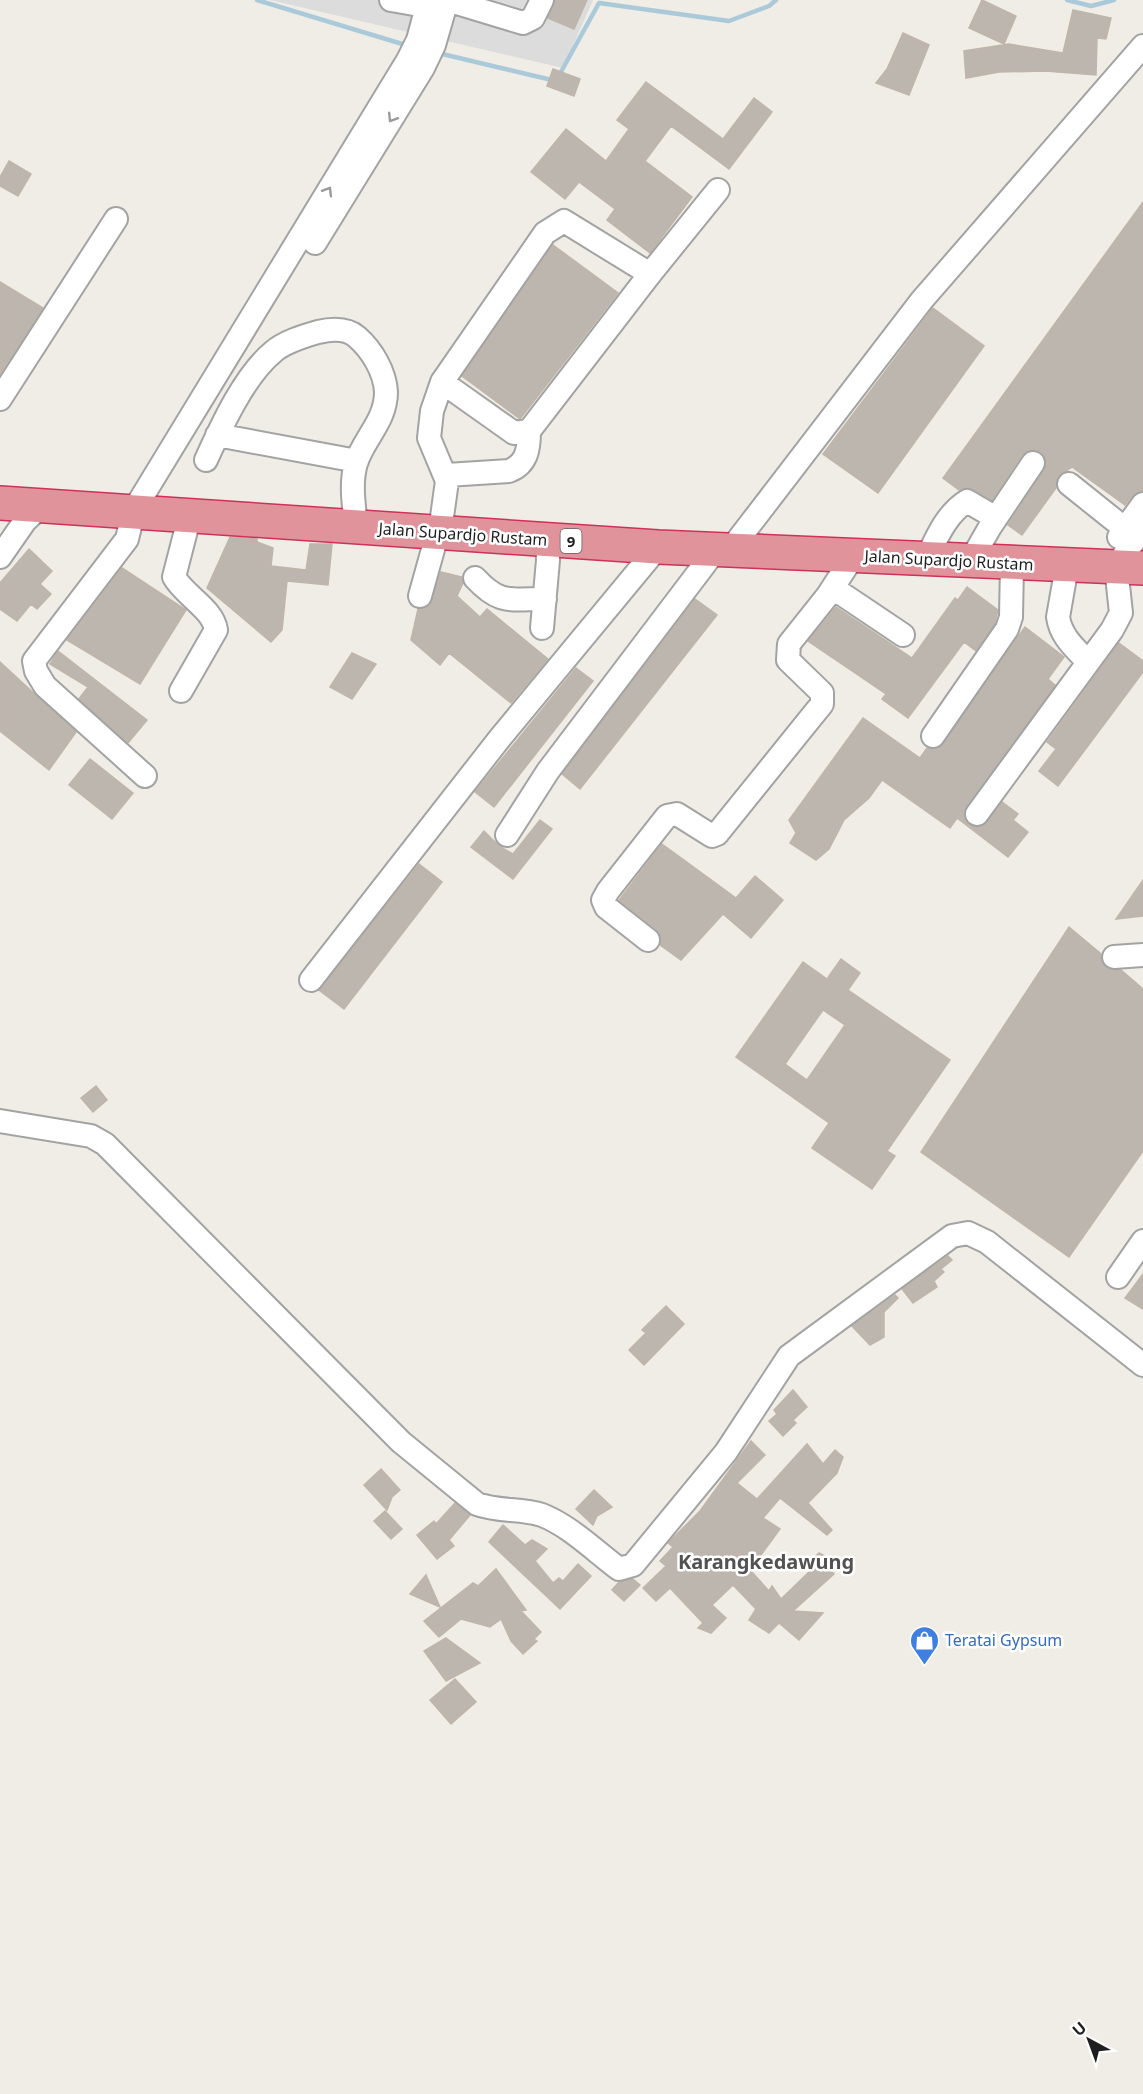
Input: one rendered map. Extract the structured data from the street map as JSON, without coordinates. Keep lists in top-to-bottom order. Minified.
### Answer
{"streets":{"highway":["Jalan Supardjo Rustam","9"]},"districts":["Karangkedawung"],"places":{"shop":["Teratai Gypsum"]},"north":"top left"}
